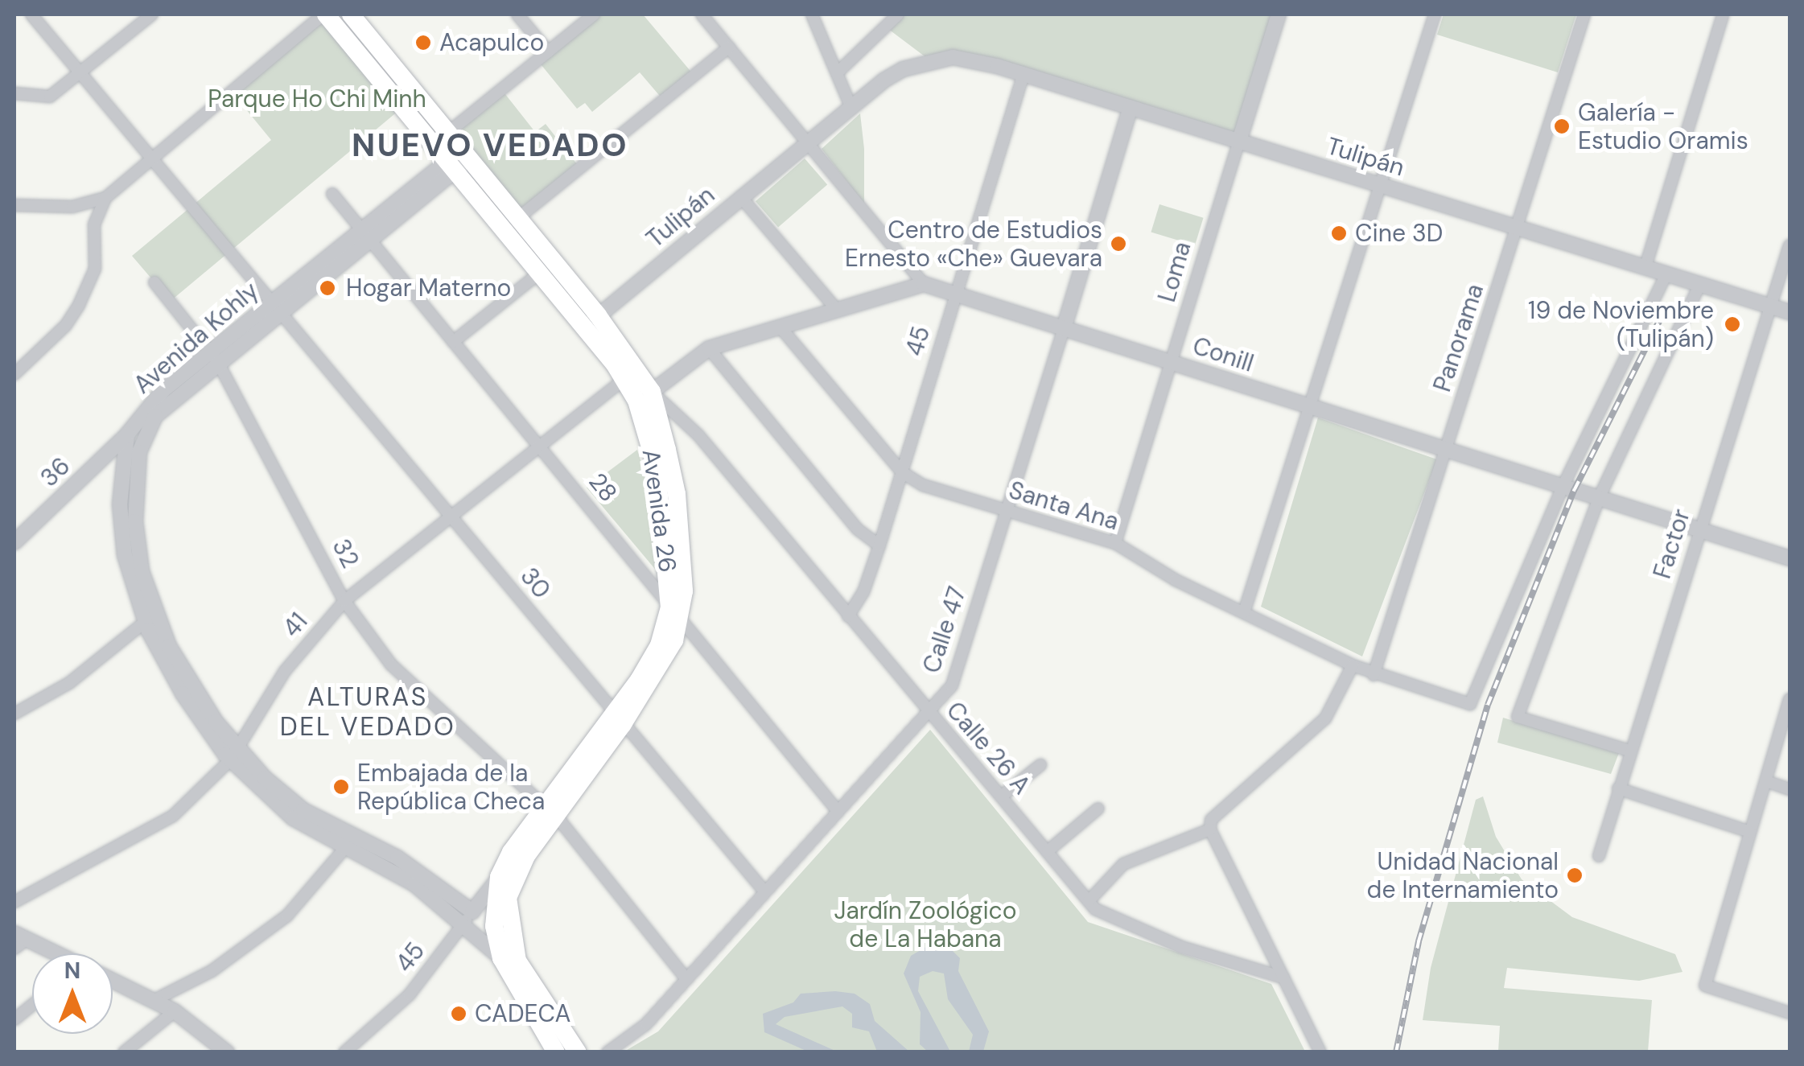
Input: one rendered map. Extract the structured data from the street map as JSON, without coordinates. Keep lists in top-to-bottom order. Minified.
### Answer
{"streets":{"main road":["Avenida 26"],"street":["Tulipán","Loma","Avenida Kohly","Panorama","45","Conill","36","28","Santa Ana","Factor","32","30","41","Calle 47","Calle 26 A"]},"crossings":[["Tulipán","Loma"],["Tulipán","Panorama"],["Tulipán","45"],["Tulipán","Avenida 26"],["Tulipán","Factor"],["Tulipán","Calle 47"],["Loma","Conill"],["Loma","Santa Ana"],["Avenida Kohly","45"],["Avenida Kohly","36"],["Avenida Kohly","28"],["Avenida Kohly","Avenida 26"],["Avenida Kohly","32"],["Avenida Kohly","30"],["Avenida Kohly","41"],["Panorama","Conill"],["Panorama","Santa Ana"],["45","Conill"],["45","Santa Ana"],["45","Avenida 26"],["45","Calle 26 A"],["Conill","Santa Ana"],["Conill","Factor"],["Conill","Calle 47"],["28","Avenida 26"],["28","41"],["28","Calle 47"],["Santa Ana","Calle 47"],["Avenida 26","32"],["Avenida 26","30"],["Avenida 26","41"],["Avenida 26","Calle 26 A"],["32","41"],["32","Calle 47"],["30","41"],["30","Calle 47"],["Calle 47","Calle 26 A"]],"districts":["NUEVO VEDADO","ALTURAS DEL VEDADO"],"parks":["Parque Ho Chi Minh","Jardín Zoológico de La Habana"],"places":["Acapulco","Galería - Estudio Oramis","Cine 3D","Centro de Estudios Ernesto «Che» Guevara","Hogar Materno","19 de Noviembre (Tulipán)","Embajada de la República Checa","Unidad Nacional de Internamiento","CADECA"],"north":"top"}
